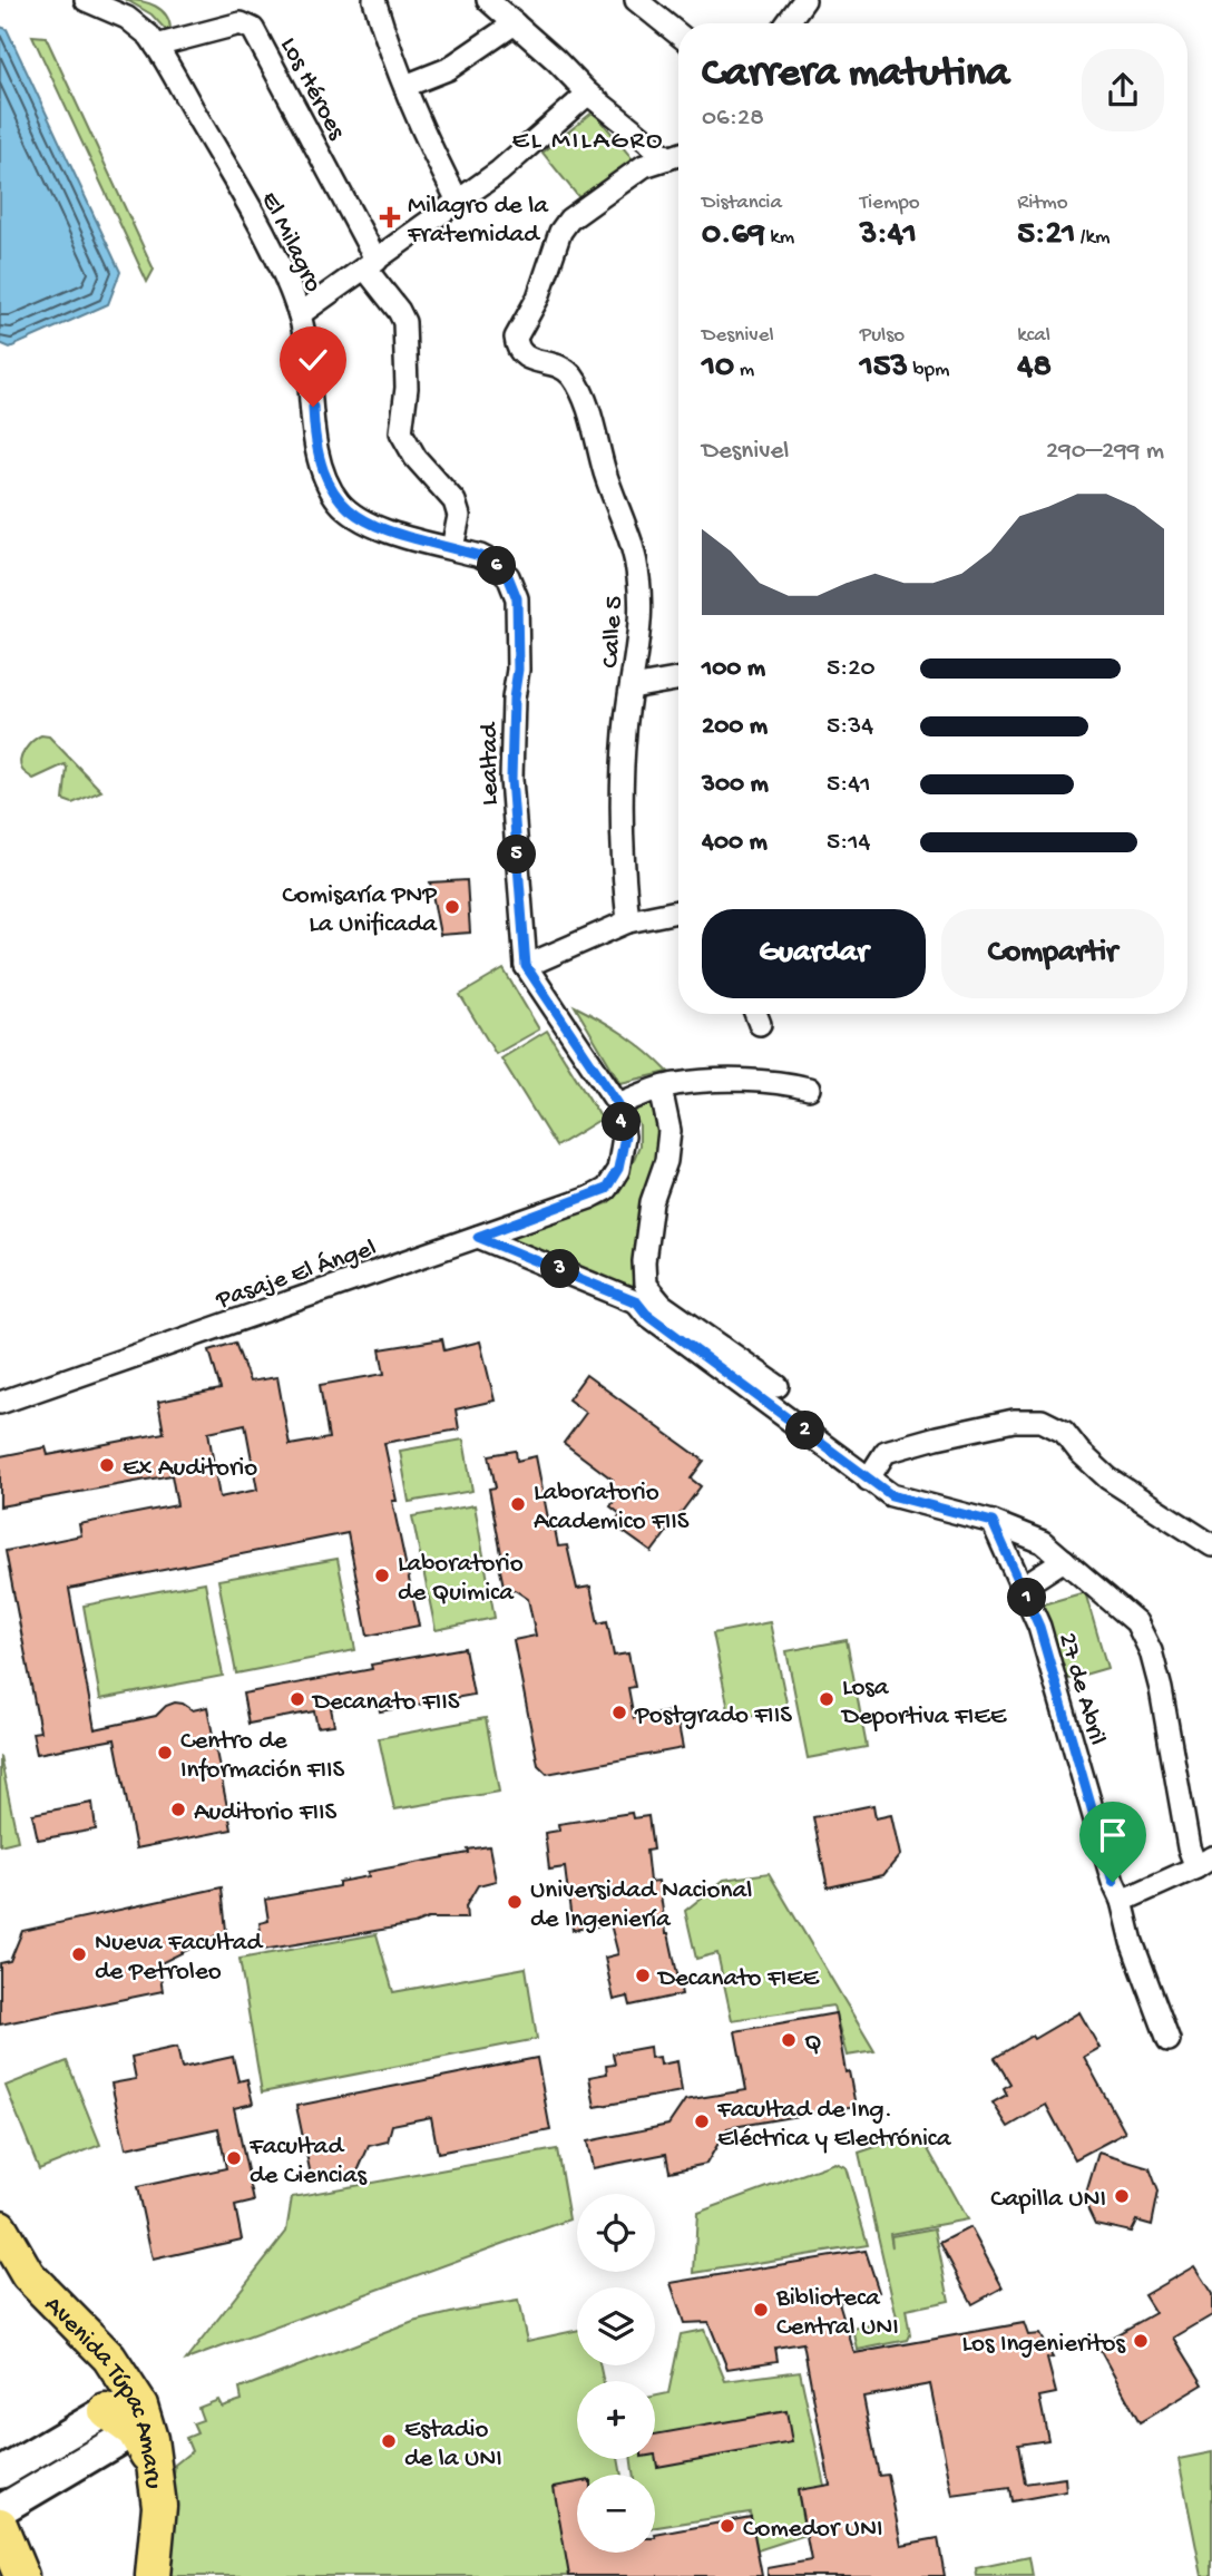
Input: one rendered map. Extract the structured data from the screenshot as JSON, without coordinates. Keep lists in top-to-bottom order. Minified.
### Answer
{"streets":{"main road":["Avenida Túpac Amaru"],"street":["Los Héroes","El Milagro","Calle 5","Lealtad","Pasaje El Ángel","27 de Abril"]},"crossings":[["Los Héroes","El Milagro"],["El Milagro","Lealtad"],["Lealtad","Pasaje El Ángel"]],"districts":["EL MILAGRO"],"places":{"health":["Milagro de la Fraternidad"],"other":["Comisaría PNP La Unificada","Ex Auditorio","Laboratorio Academico FIIS","Laboratorio de Quimica","Decanato FIIS","Losa Deportiva FIEE","Postgrado FIIS","Centro de Información FIIS","Auditorio FIIS","Universidad Nacional de Ingeniería","Nueva Facultad de Petroleo","Decanato FIEE","Q","Facultad de Ing. Eléctrica y Electrónica","Facultad de Ciencias","Capilla UNI","Biblioteca Central UNI","Los Ingenieritos","Estadio de la UNI","Comedor UNI"]},"page":{"heading":["Carrera matutina","06:28"],"stats":[["Distancia","0.69 km"],["Tiempo","3:41"],["Ritmo","5:21 /km"],["Desnivel","10 m"],["Pulso","153 bpm"],["kcal","48"]],"chart":["Desnivel","290–299 m"],"pins":["6","5","4","3","2","1"],"list":[{"name":"100 m","note":"5:20"},{"name":"200 m","note":"5:34"},{"name":"300 m","note":"5:41"},{"name":"400 m","note":"5:14"}],"buttons":["Guardar","Compartir"],"map_buttons":["+","−"]}}
